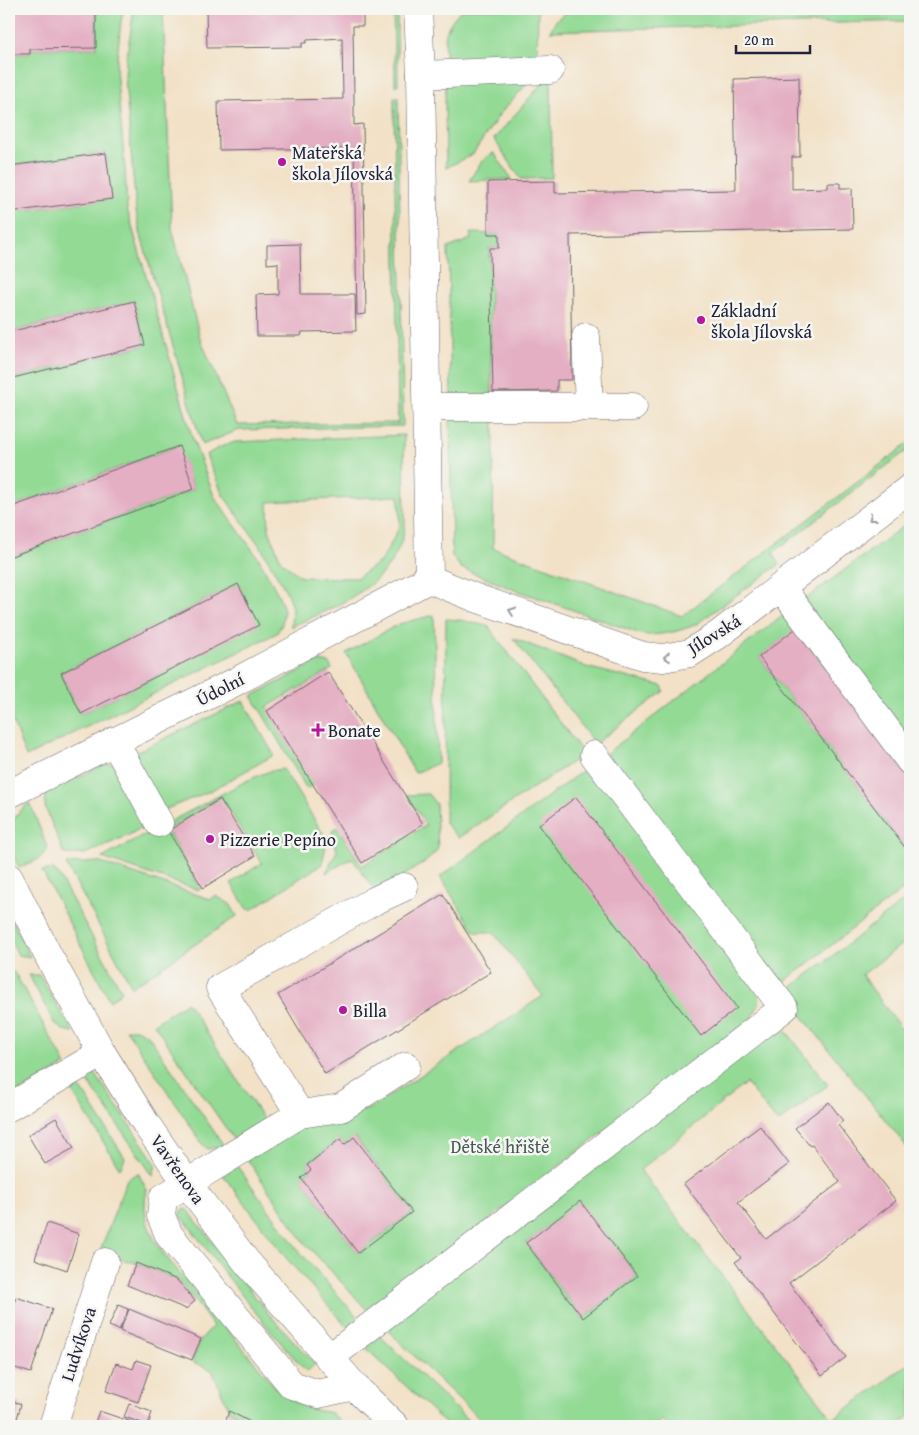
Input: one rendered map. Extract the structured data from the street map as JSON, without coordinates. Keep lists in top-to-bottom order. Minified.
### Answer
{"streets":{"street":["Jílovská","Údolní","Vavřenova","Ludvíkova"]},"crossings":[["Jílovská","Údolní"]],"one_way":["Jílovská"],"parks":["Dětské hřiště"],"places":{"other":["Mateřská škola Jílovská","Základní škola Jílovská","Pizzerie Pepíno","Billa"],"health":["Bonate"]},"scale_bar":"20 m"}
